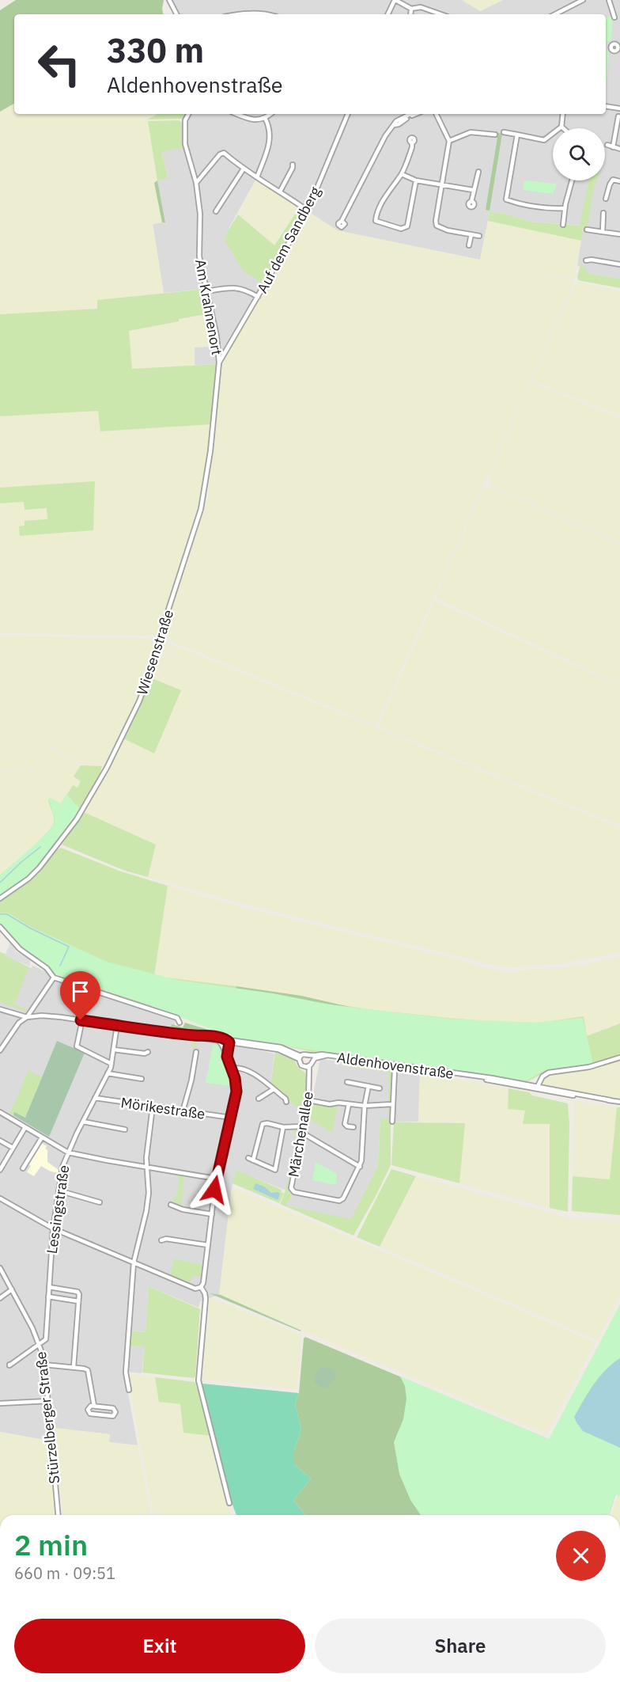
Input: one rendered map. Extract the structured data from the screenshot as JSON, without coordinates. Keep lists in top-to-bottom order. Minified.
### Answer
{"streets":{"street":["Auf dem Sandberg","Am Krahnenort","Wiesenstraße","Aldenhovenstraße","Mörikestraße","Märchenallee","Lessingstraße","Stürzelberger Straße"]},"crossings":[["Auf dem Sandberg","Am Krahnenort"],["Auf dem Sandberg","Wiesenstraße"],["Am Krahnenort","Wiesenstraße"],["Aldenhovenstraße","Märchenallee"],["Mörikestraße","Lessingstraße"],["Lessingstraße","Stürzelberger Straße"]],"page":{"turn":["330 m","Aldenhovenstraße"],"heading":["2 min","660 m · 09:51"],"buttons":["Exit","Share"]}}
